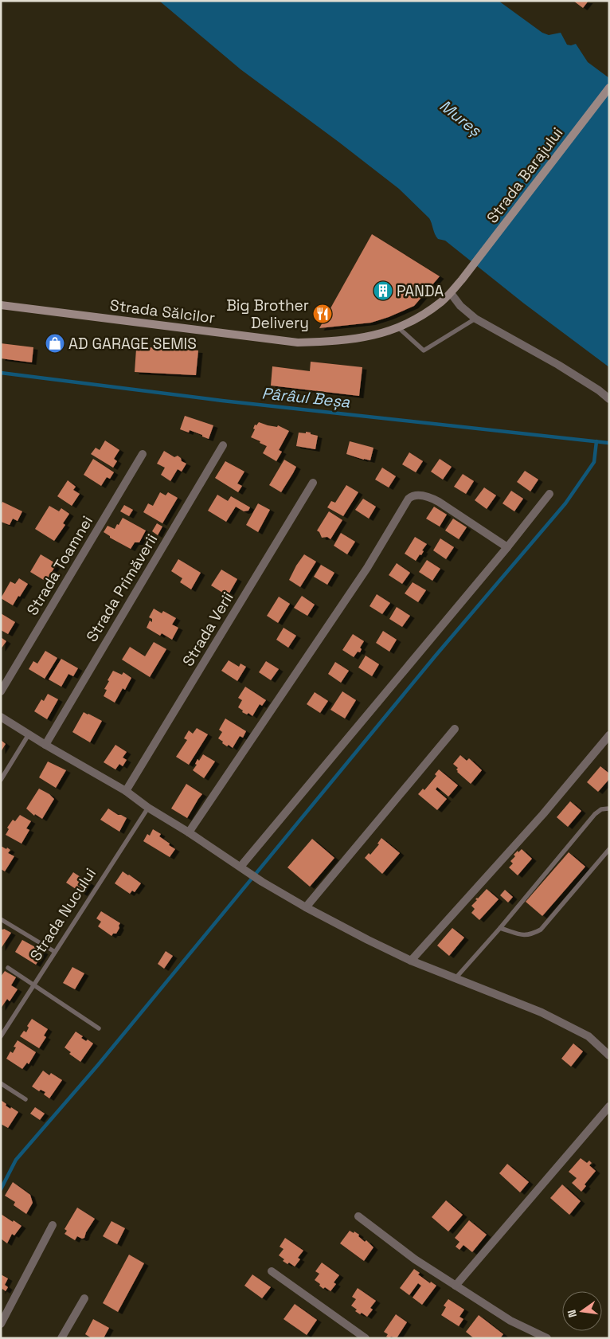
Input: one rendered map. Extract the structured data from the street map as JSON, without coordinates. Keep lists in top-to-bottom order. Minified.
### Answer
{"streets":{"main road":["Strada Barajului","Strada Sălcilor"],"street":["Strada Toamnei","Strada Primăverii","Strada Verii"],"lane":["Strada Nucului"]},"crossings":[["Strada Barajului","Strada Sălcilor"]],"water":["Mureș","Pârâul Beșa"],"places":{"building":["PANDA"],"restaurant":["Big Brother Delivery"],"shop":["AD GARAGE SEMIS"]},"north":"left"}
